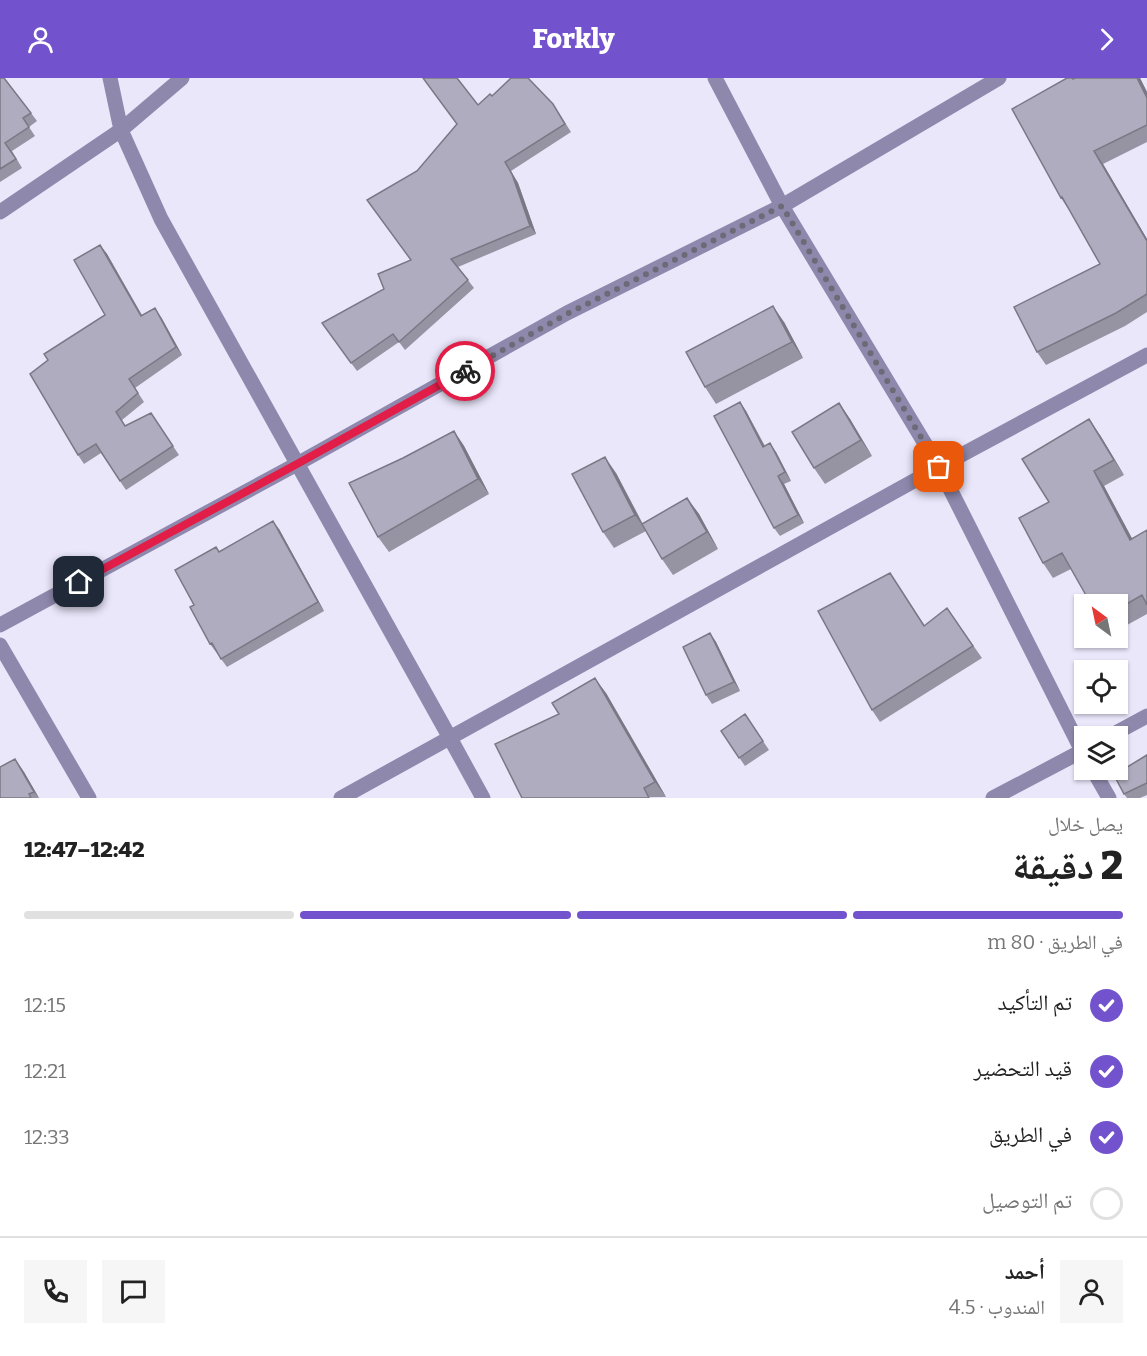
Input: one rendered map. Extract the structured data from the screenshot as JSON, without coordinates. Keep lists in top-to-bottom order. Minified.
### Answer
{"north":"top left","page":{"header":"Forkly","heading":["2 دقيقة","يصل خلال","12:42–12:47"],"panel":["أحمد","المندوب · 4.5"],"bar":"في الطريق · 80 m","list":[["تم التأكيد","12:15"],["قيد التحضير","12:21"],["في الطريق","12:33"],"تم التوصيل"]}}
